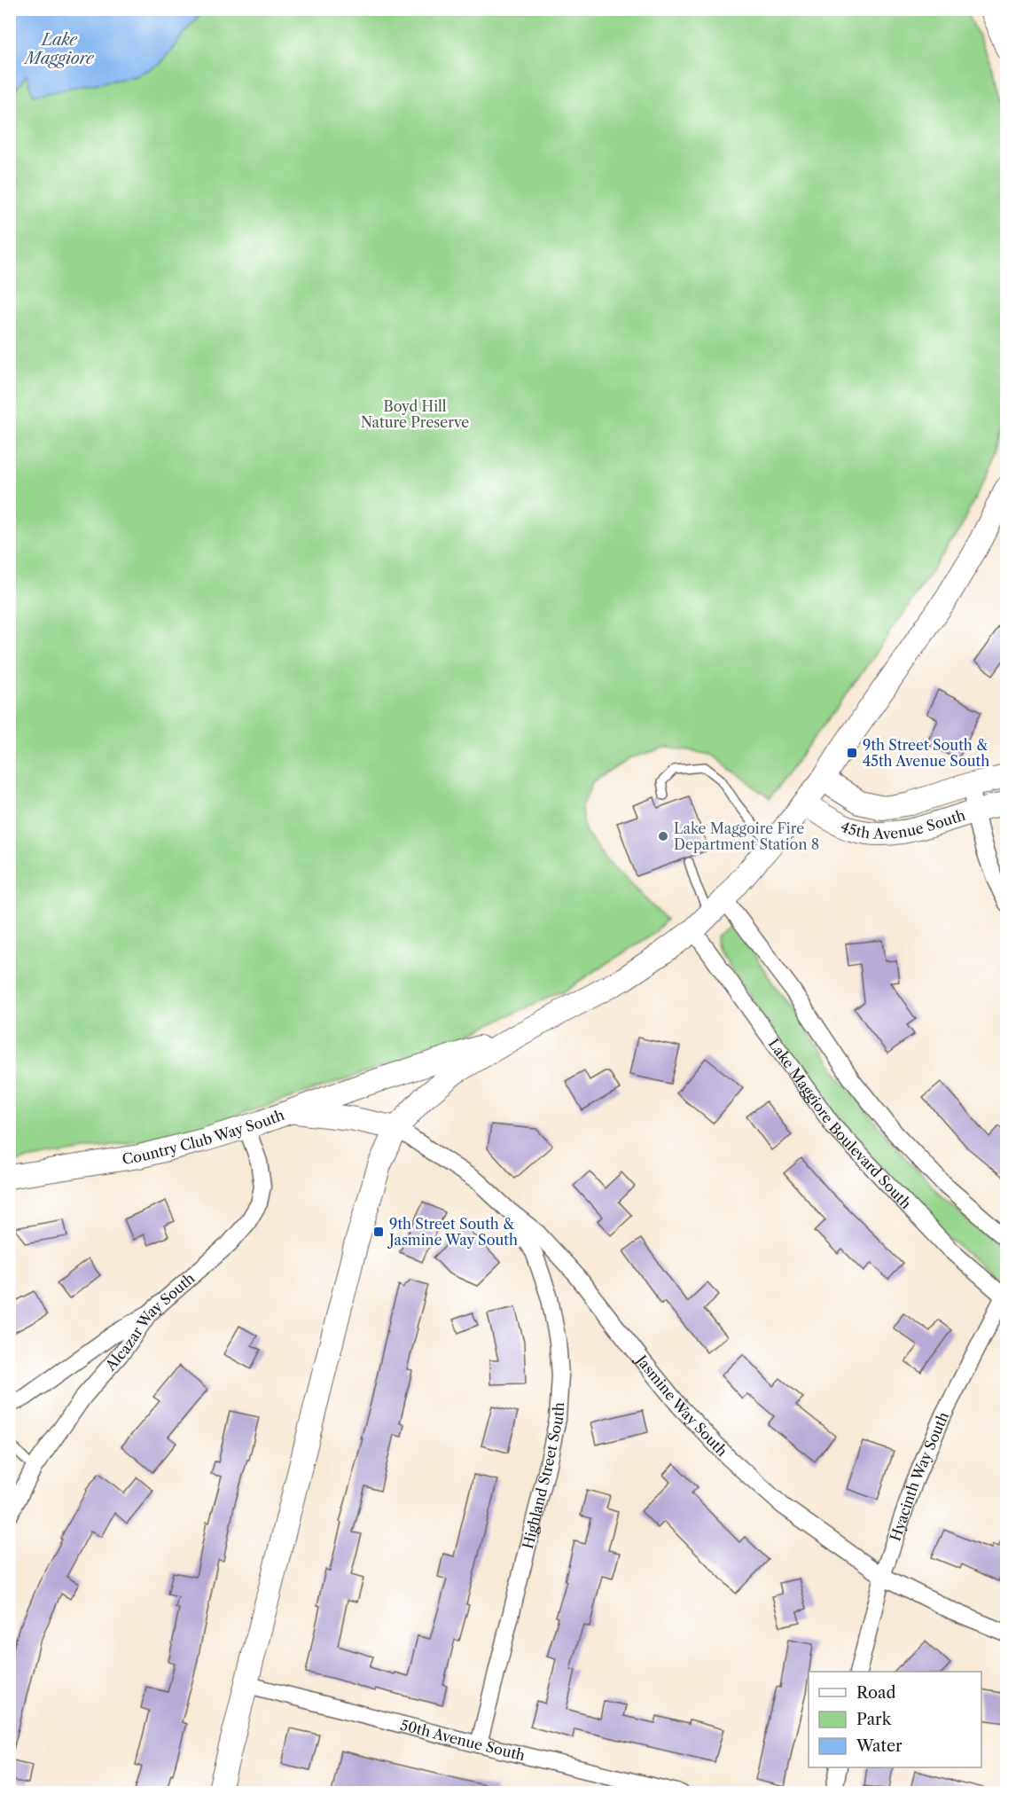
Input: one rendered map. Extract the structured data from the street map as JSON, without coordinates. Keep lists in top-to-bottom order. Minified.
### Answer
{"streets":{"main road":["45th Avenue South","Country Club Way South"],"street":["Lake Maggiore Boulevard South","Alcazar Way South","Jasmine Way South","Highland Street South","Hyacinth Way South","50th Avenue South"]},"crossings":[["Lake Maggiore Boulevard South","Hyacinth Way South"],["Country Club Way South","Alcazar Way South"],["Country Club Way South","Jasmine Way South"],["Jasmine Way South","Highland Street South"],["Jasmine Way South","Hyacinth Way South"],["Highland Street South","50th Avenue South"]],"water":["Lake Maggiore"],"parks":["Boyd Hill Nature Preserve"],"places":{"transit":["9th Street South & 45th Avenue South","9th Street South & Jasmine Way South"],"other":["Lake Maggoire Fire Department Station 8"]},"legend":["Road","Park","Water"]}
